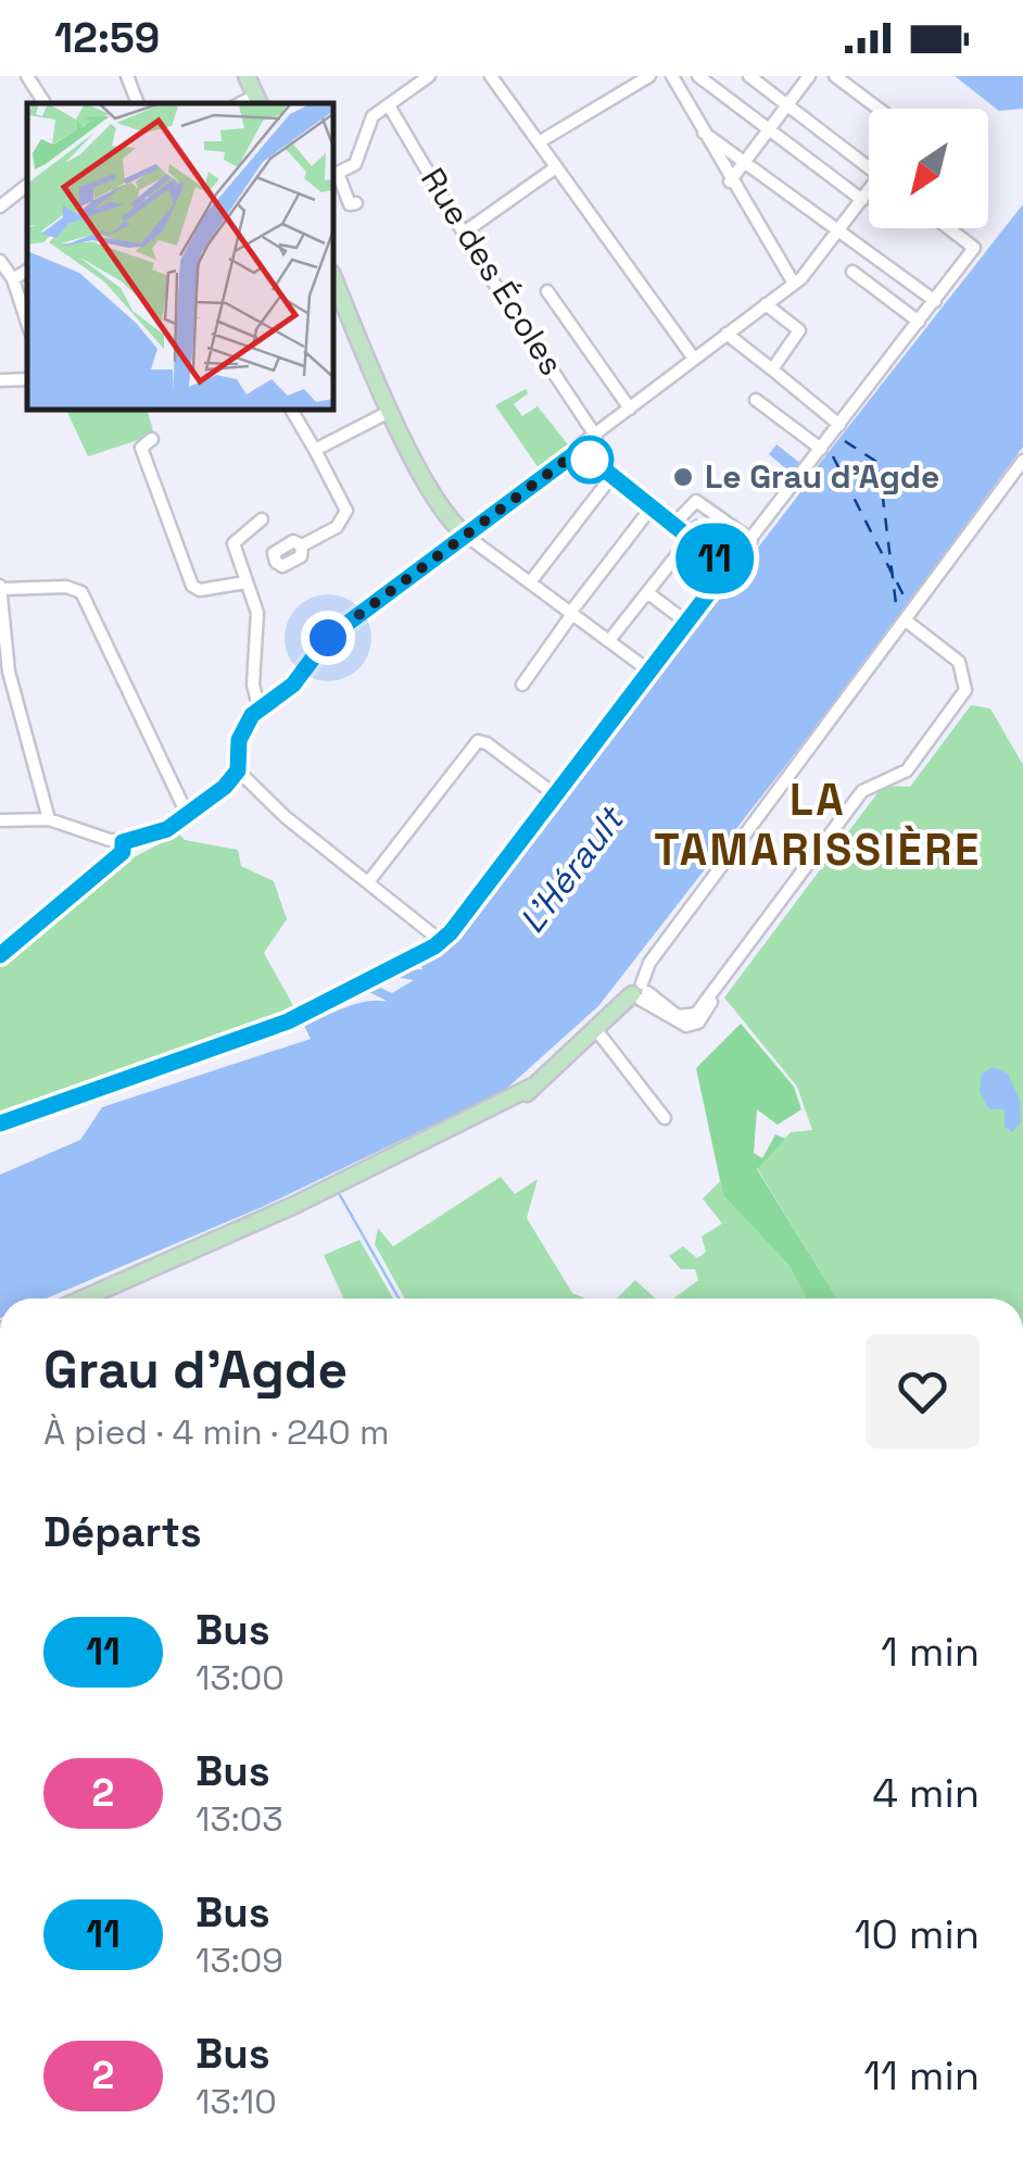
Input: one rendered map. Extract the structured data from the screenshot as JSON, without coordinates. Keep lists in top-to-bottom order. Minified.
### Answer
{"streets":{"street":["Rue des Écoles"]},"districts":["LA TAMARISSIÈRE"],"water":["L'Hérault"],"places":["Le Grau d'Agde"],"lines":["bus line 11"],"north":"bottom left","page":{"status":"12:59","on_map":"11","heading":[["Grau d'Agde","À pied · 4 min · 240 m"],"Départs"],"list":[{"mark":"11","name":"Bus","note":"13:00","value":"1 min"},{"mark":"2","name":"Bus","note":"13:03","value":"4 min"},{"mark":"11","name":"Bus","note":"13:09","value":"10 min"},{"mark":"2","name":"Bus","note":"13:10","value":"11 min"}]}}
